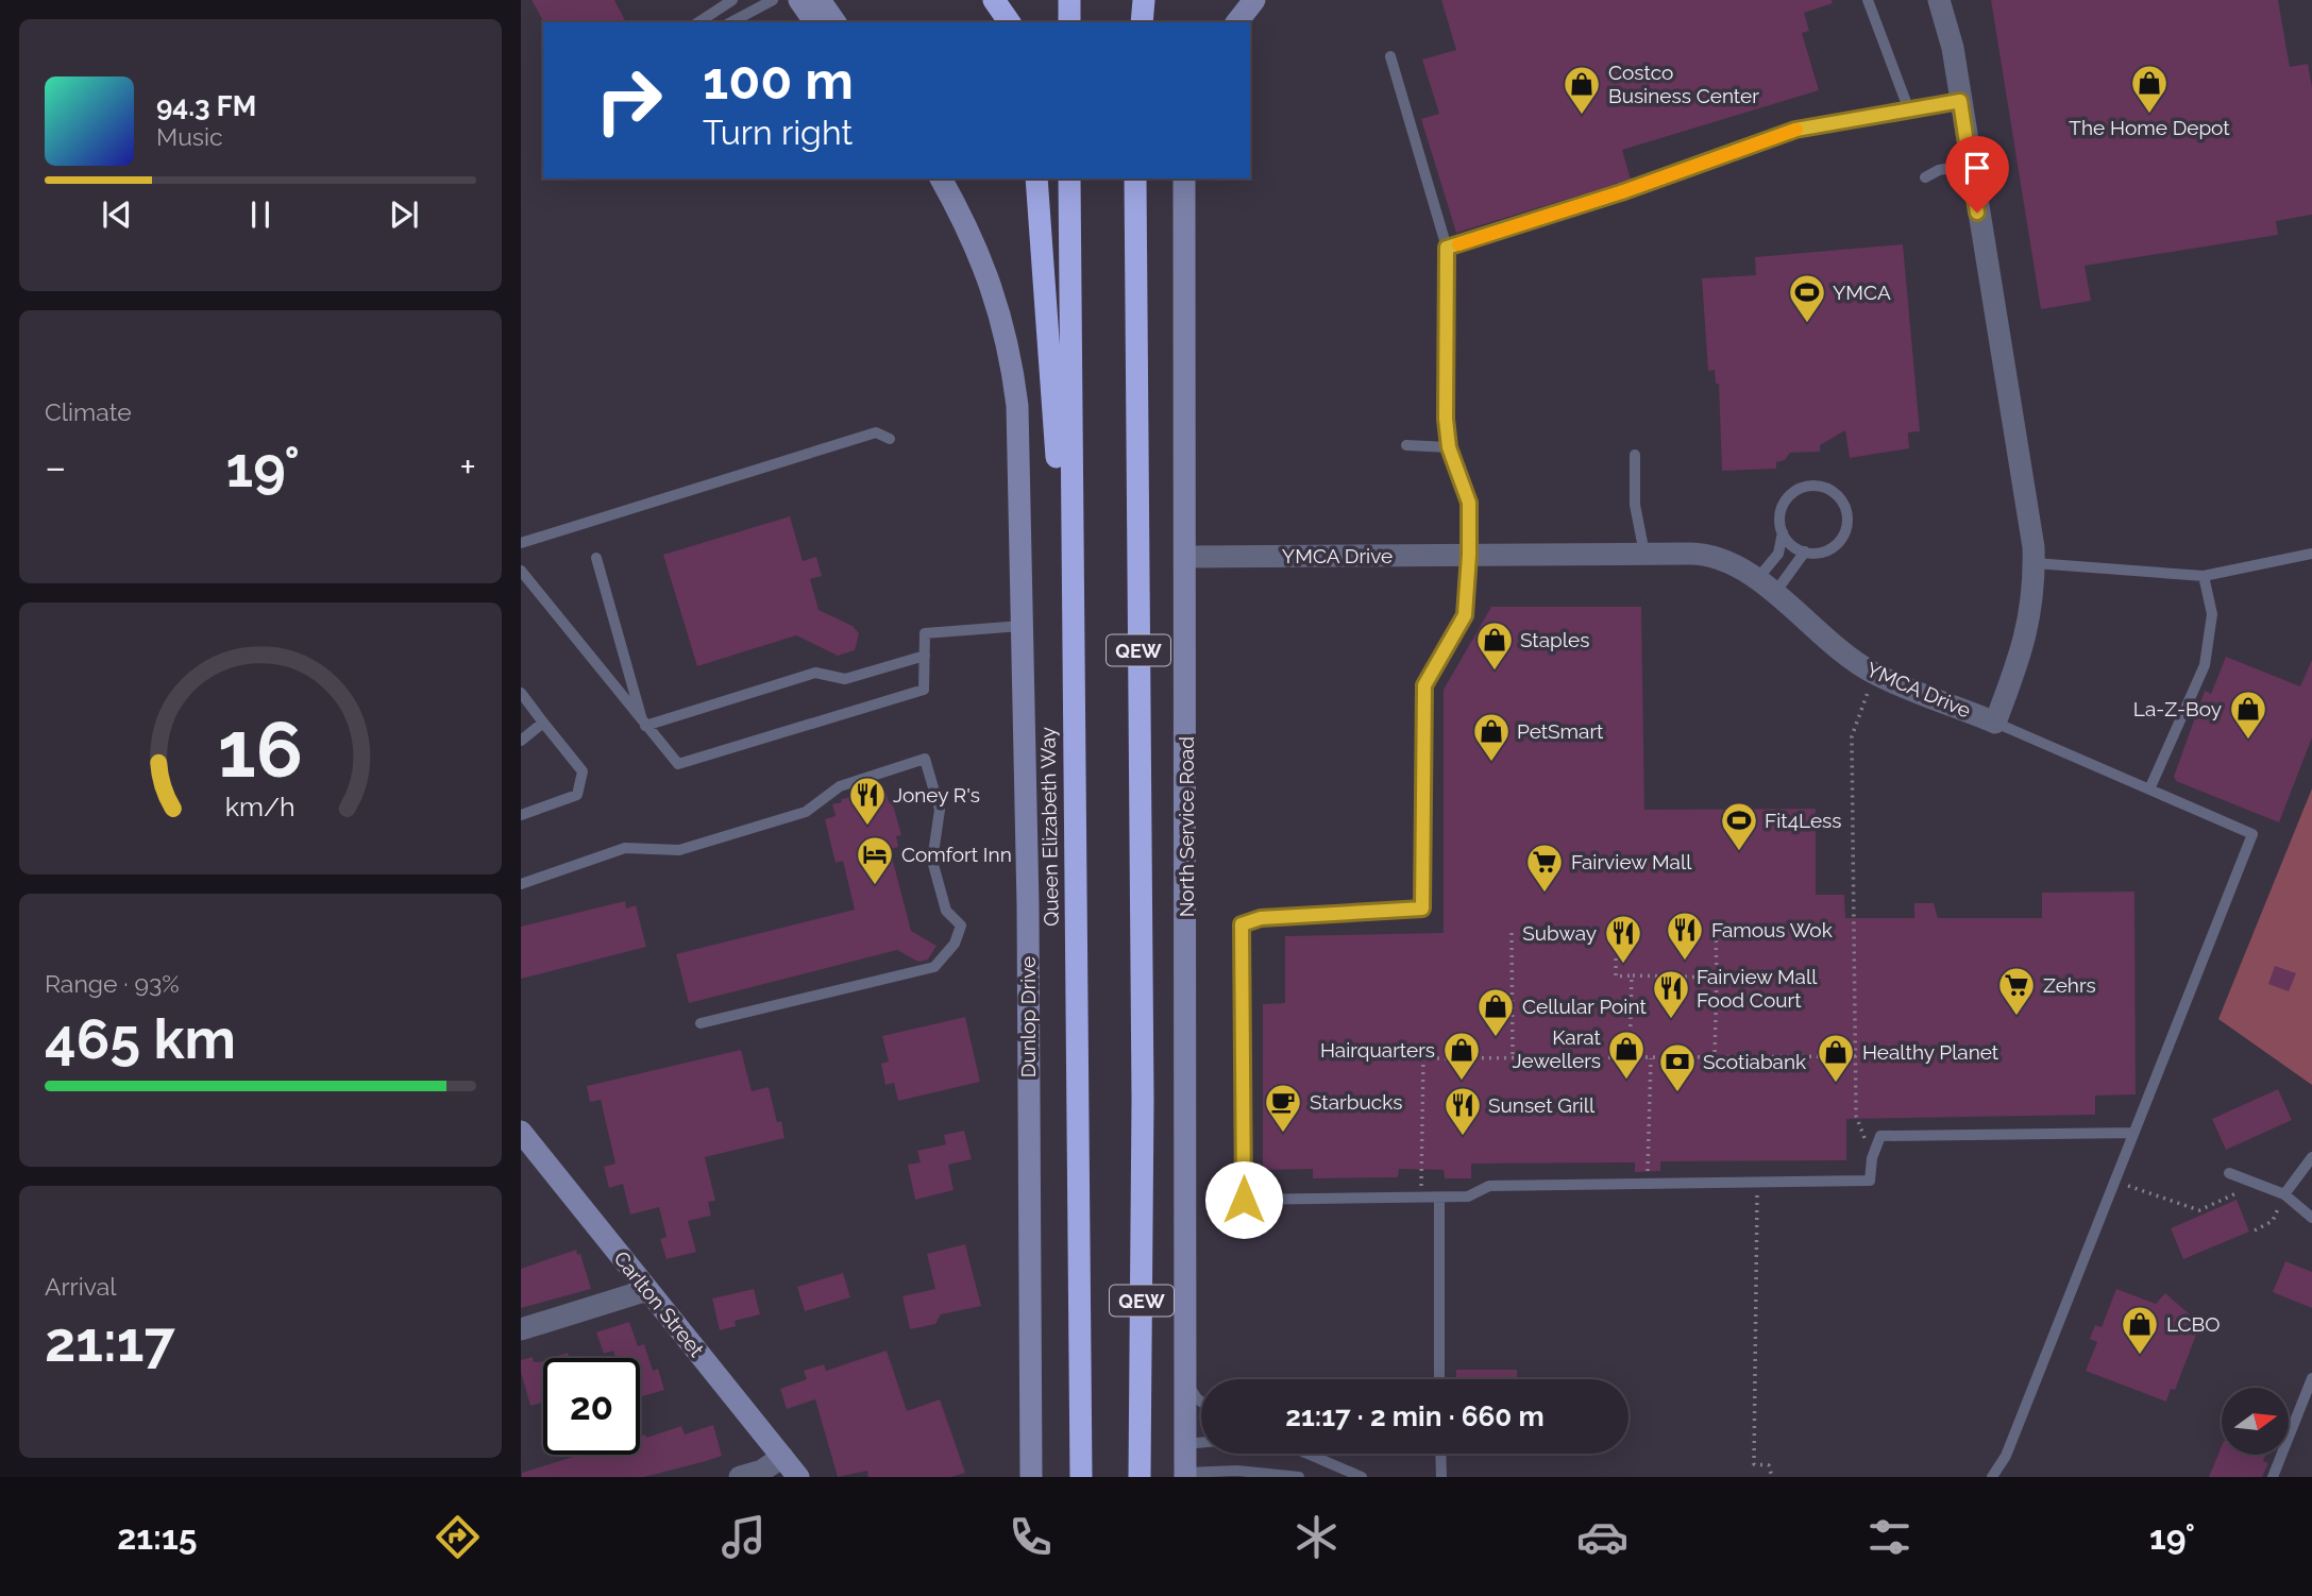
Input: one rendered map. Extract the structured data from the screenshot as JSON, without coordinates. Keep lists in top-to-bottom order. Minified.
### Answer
{"streets":{"highway":["QEW","Queen Elizabeth Way"],"street":["YMCA Drive","North Service Road","Dunlop Drive","Carlton Street"]},"crossings":[["YMCA Drive","North Service Road"]],"places":{"shop":["The Home Depot","Costco Business Center","Staples","La-Z-Boy","PetSmart","Cellular Point","Karat Jewellers","Hairquarters","Healthy Planet","LCBO"],"sports":["YMCA","Fit4Less"],"restaurant":["Joney R's","Famous Wok","Subway","Fairview Mall Food Court","Sunset Grill"],"hotel":["Comfort Inn"],"supermarket":["Fairview Mall","Zehrs"],"bank":["Scotiabank"],"cafe":["Starbucks"]},"north":"right","page":{"turn":["100 m","Turn right"],"song":["94.3 FM","Music"],"tile":["Climate",["Range · 93%","465 km"],["Arrival","21:17"]],"heat":["−","19°","+"],"limit":"20","trip":"21:17 · 2 min · 660 m","tabs":["21:15","19°"],"gauge":["16","km/h"]}}
